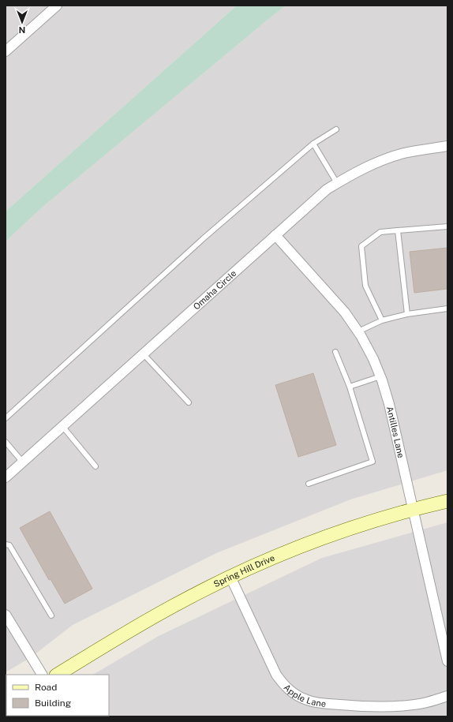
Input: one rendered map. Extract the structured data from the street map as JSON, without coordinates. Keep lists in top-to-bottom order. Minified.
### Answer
{"streets":{"main road":["Spring Hill Drive"],"street":["Omaha Circle","Antilles Lane","Apple Lane"]},"crossings":[["Omaha Circle","Antilles Lane"],["Antilles Lane","Spring Hill Drive"],["Spring Hill Drive","Apple Lane"]],"legend":["Road","Building"],"north":"bottom"}
